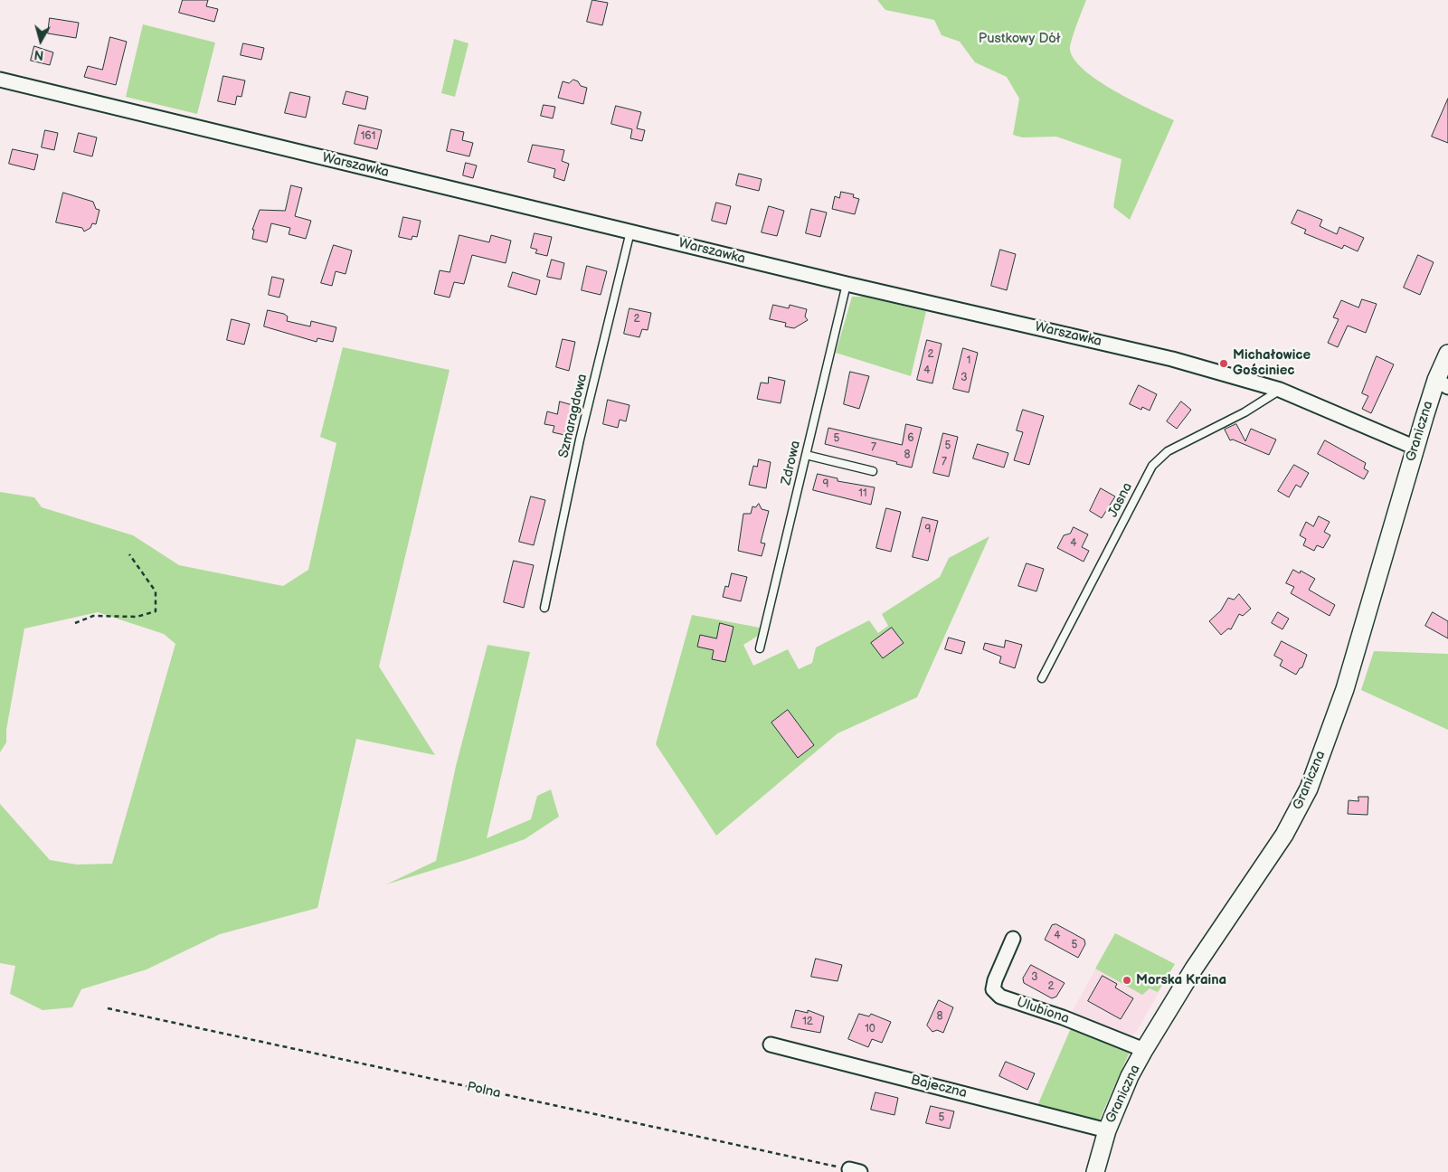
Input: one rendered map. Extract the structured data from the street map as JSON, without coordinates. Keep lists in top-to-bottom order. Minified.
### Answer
{"streets":{"street":["Warszawka","Graniczna","Ulubiona","Bajeczna"],"lane":["Szmaragdowa","Zdrowa","Jasna"],"path":["Polna"]},"crossings":[["Warszawka","Szmaragdowa"],["Warszawka","Graniczna"],["Warszawka","Zdrowa"],["Warszawka","Jasna"],["Graniczna","Ulubiona"],["Graniczna","Bajeczna"]],"parks":["Pustkowy Dół"],"places":["Michałowice Gościniec","Morska Kraina"],"house_numbers":["161","2","2","1","4","3","5","6","5","7","8","7","9","11","9","4","4","5","3","2","8","12","10","5"],"north":"bottom"}
